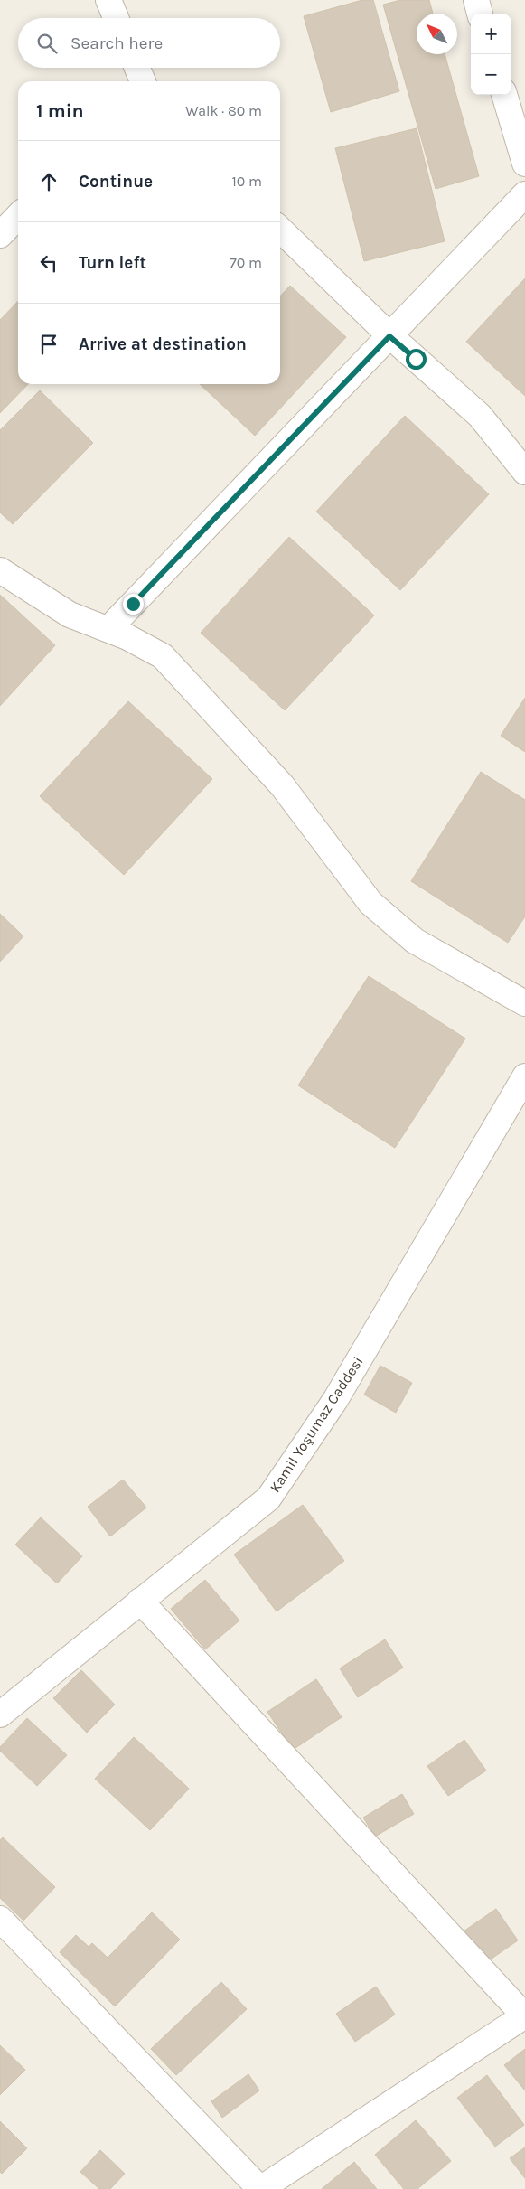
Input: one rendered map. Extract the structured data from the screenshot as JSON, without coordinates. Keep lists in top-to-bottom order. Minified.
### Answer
{"streets":{"street":["Kamil Yoşumaz Caddesi"]},"north":"top left","page":{"map_buttons":["+","−"],"search":"Search here","heading":["1 min","Walk · 80 m"],"list":[["Continue","10 m"],["Turn left","70 m"],"Arrive at destination"]}}
